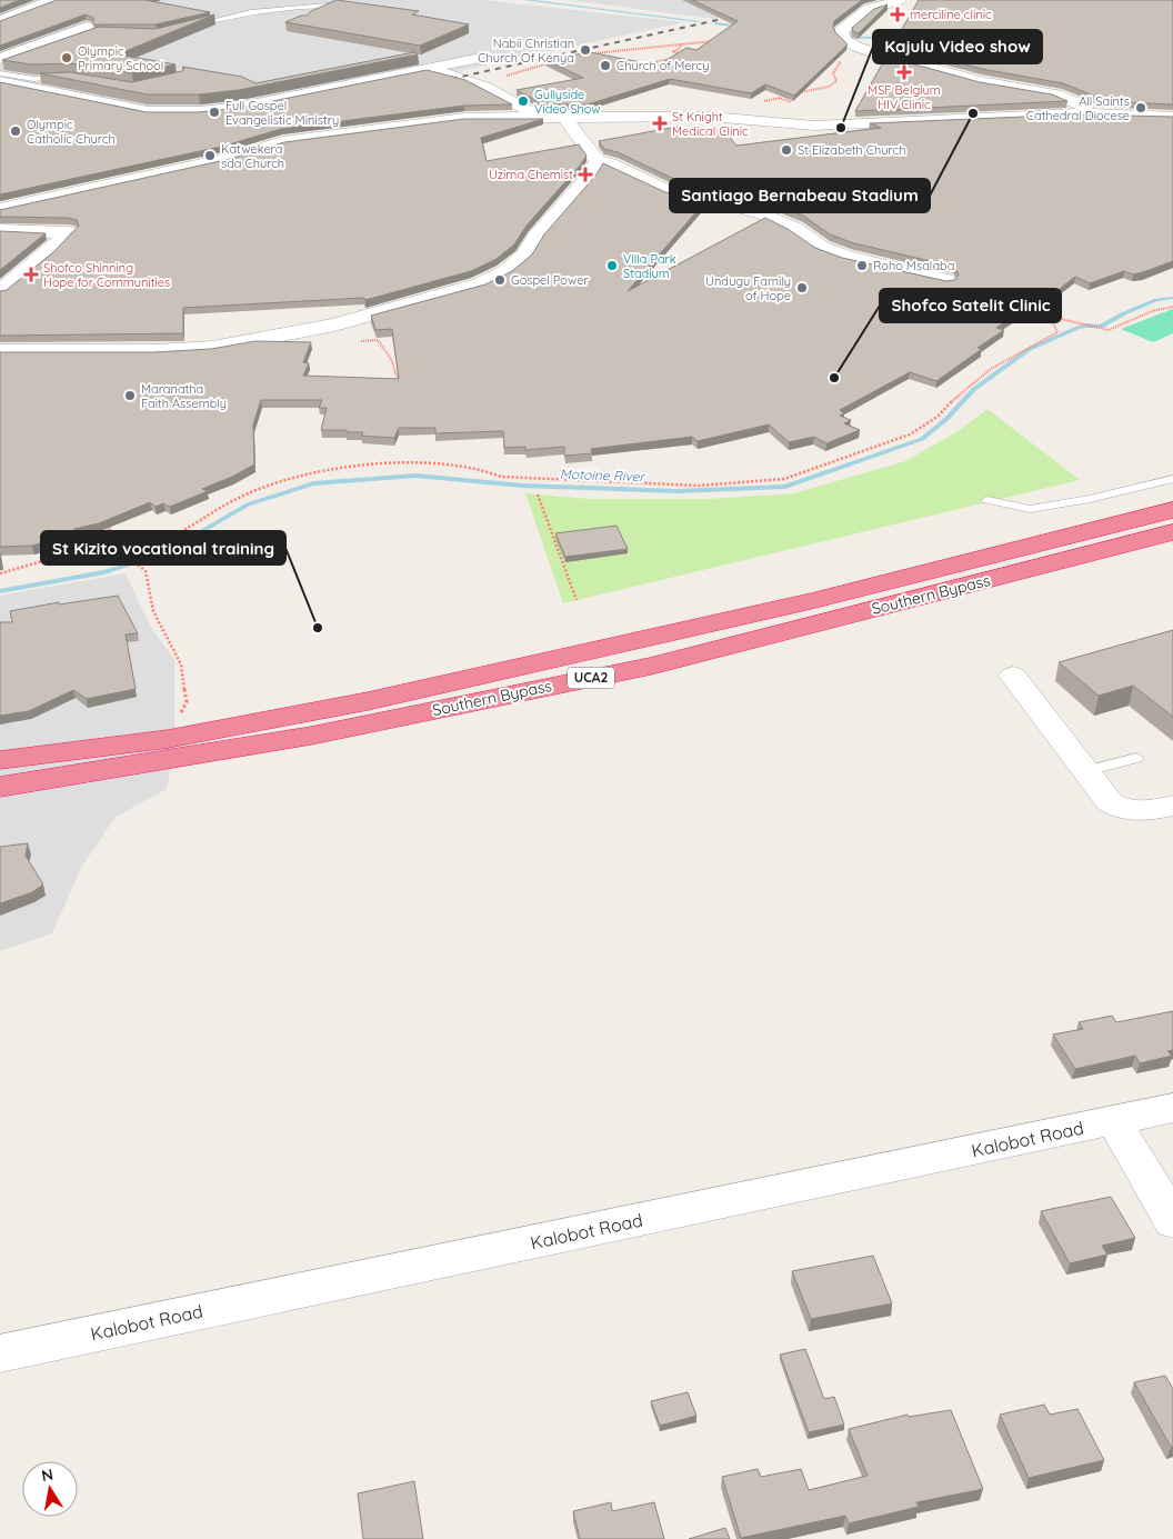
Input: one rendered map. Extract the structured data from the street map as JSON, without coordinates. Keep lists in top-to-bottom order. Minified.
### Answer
{"streets":{"highway":["Southern Bypass","UCA2"],"street":["Kalobot Road"]},"water":["Motoine River"],"places":{"health":["merciline clinic","MSF Belgium HIV Clinic","St Knight Medical Clinic","Uzima Chemist","Shofco Shinning Hope for Communities"],"other":["Nabii Christian Church Of Kenya","Olympic Primary School","Church of Mercy","Gullyside Video Show","All Saints Cathedral Diocese","Full Gospel Evangelistic Ministry","Santiago Bernabeau Stadium","Kajulu Video show","Olympic Catholic Church","St Elizabeth Church","Katwekera sda Church","Villa Park Stadium","Roho Msalaba","Gospel Power","Undugu Family of Hope","Shofco Satelit Clinic","Maranatha Faith Assembly","St Kizito vocational training"]},"north":"top"}
